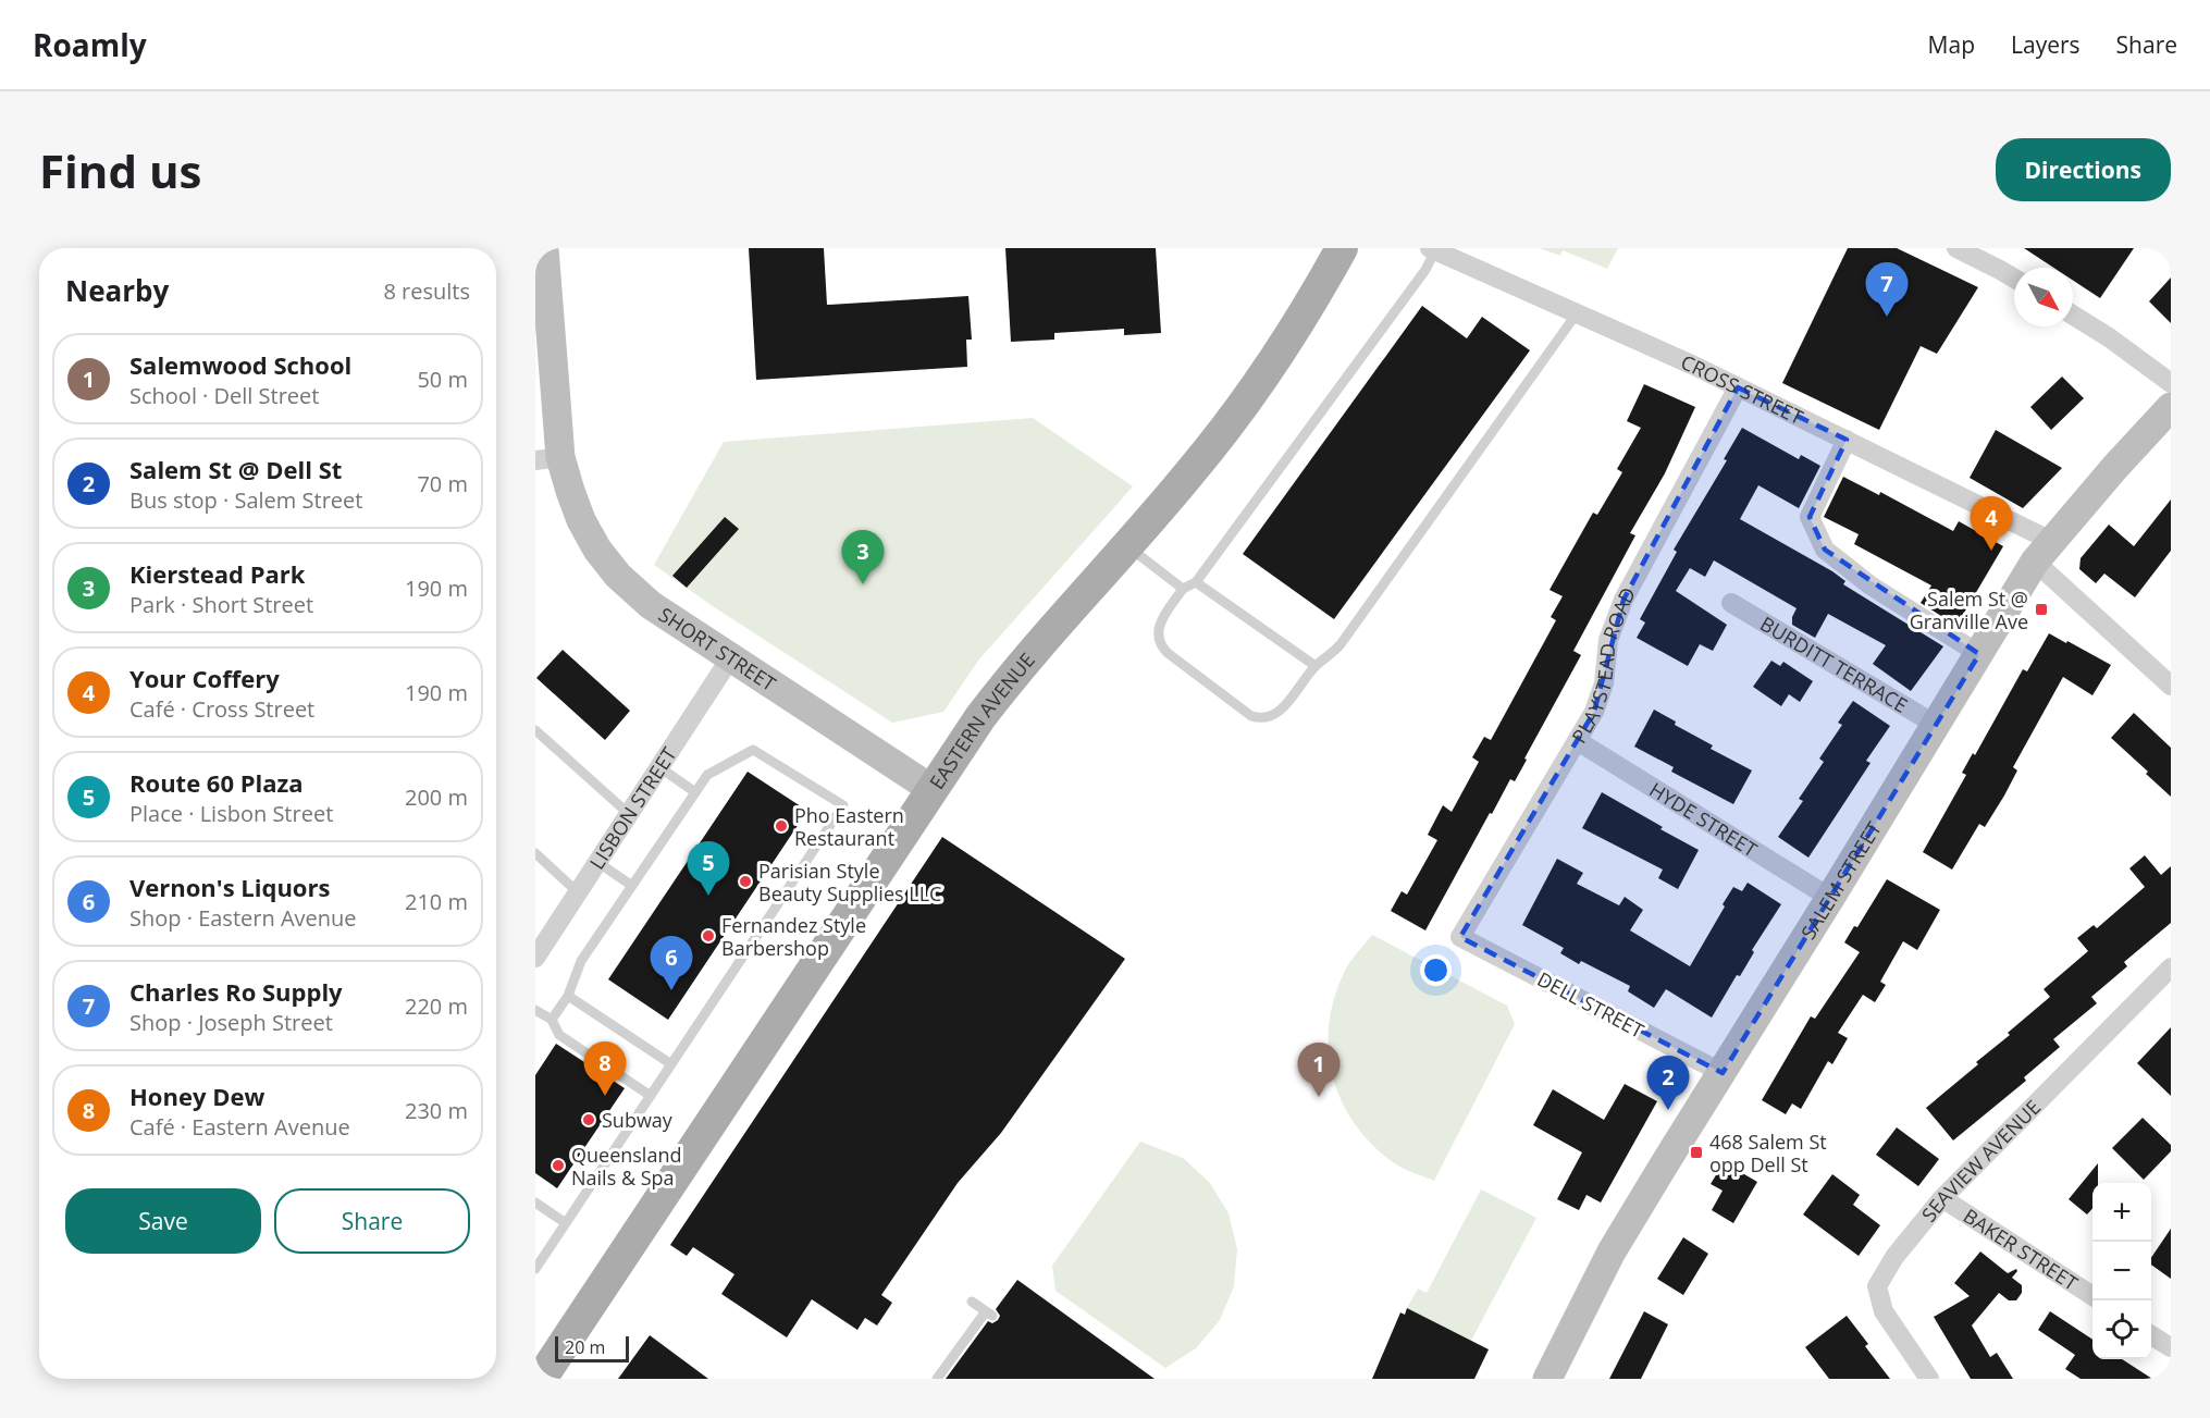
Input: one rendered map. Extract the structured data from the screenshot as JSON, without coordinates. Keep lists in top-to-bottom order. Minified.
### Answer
{"streets":{"main road":["SHORT STREET","EASTERN AVENUE","SALEM STREET"],"street":["CROSS STREET","BURDITT TERRACE","PLAYSTEAD ROAD","LISBON STREET","HYDE STREET","DELL STREET","SEAVIEW AVENUE","BAKER STREET"]},"crossings":[["CROSS STREET","PLAYSTEAD ROAD"],["CROSS STREET","SALEM STREET"],["SHORT STREET","EASTERN AVENUE"],["SHORT STREET","LISBON STREET"],["BURDITT TERRACE","SALEM STREET"],["PLAYSTEAD ROAD","HYDE STREET"],["PLAYSTEAD ROAD","DELL STREET"],["HYDE STREET","SALEM STREET"],["SALEM STREET","DELL STREET"],["SEAVIEW AVENUE","BAKER STREET"]],"places":{"transit":["Salem St @ Granville Ave","468 Salem St opp Dell St"],"other":["Pho Eastern Restaurant","Parisian Style Beauty Supplies LLC","Fernandez Style Barbershop","Subway","Queensland Nails & Spa"]},"scale_bar":"20 m","north":"bottom right","page":{"header":"Roamly","nav":["Map","Layers","Share"],"buttons":["Directions",["Save","Share"]],"title":"Find us","heading":["Nearby","8 results"],"pins":["7","4","3","5","6","8","1","2"],"list":[{"mark":"1","name":"Salemwood School","note":"School · Dell Street","value":"50 m"},{"mark":"2","name":"Salem St @ Dell St","note":"Bus stop · Salem Street","value":"70 m"},{"mark":"3","name":"Kierstead Park","note":"Park · Short Street","value":"190 m"},{"mark":"4","name":"Your Coffery","note":"Café · Cross Street","value":"190 m"},{"mark":"5","name":"Route 60 Plaza","note":"Place · Lisbon Street","value":"200 m"},{"mark":"6","name":"Vernon's Liquors","note":"Shop · Eastern Avenue","value":"210 m"},{"mark":"7","name":"Charles Ro Supply","note":"Shop · Joseph Street","value":"220 m"},{"mark":"8","name":"Honey Dew","note":"Café · Eastern Avenue","value":"230 m"}],"map_buttons":["+","−"],"scale":"20 m"}}
